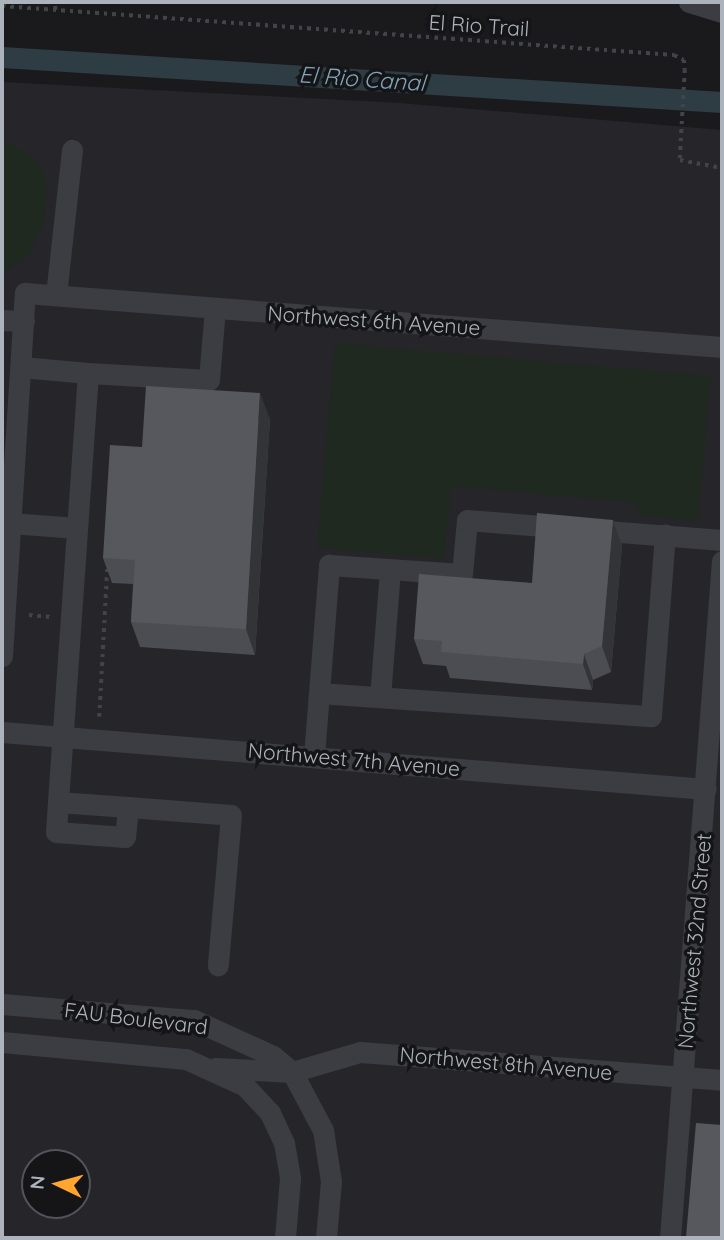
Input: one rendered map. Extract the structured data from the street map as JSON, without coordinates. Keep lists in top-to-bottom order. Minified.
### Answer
{"streets":{"street":["Northwest 6th Avenue","Northwest 7th Avenue","Northwest 32nd Street","FAU Boulevard","Northwest 8th Avenue"],"path":["El Rio Trail"]},"crossings":[["Northwest 7th Avenue","Northwest 32nd Street"],["Northwest 32nd Street","Northwest 8th Avenue"],["FAU Boulevard","Northwest 8th Avenue"]],"water":["El Rio Canal"],"north":"left"}
